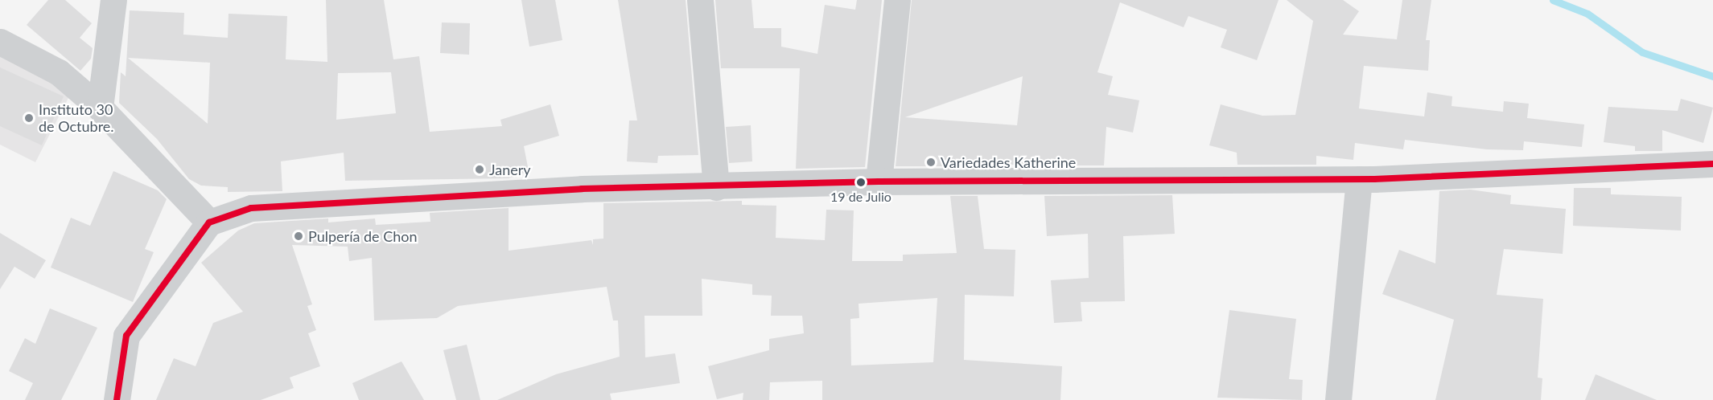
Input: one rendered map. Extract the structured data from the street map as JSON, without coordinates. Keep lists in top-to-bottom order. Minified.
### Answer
{"places":["Instituto 30 de Octubre.","Variedades Katherine","Janery","19 de Julio","Pulpería de Chon"]}
